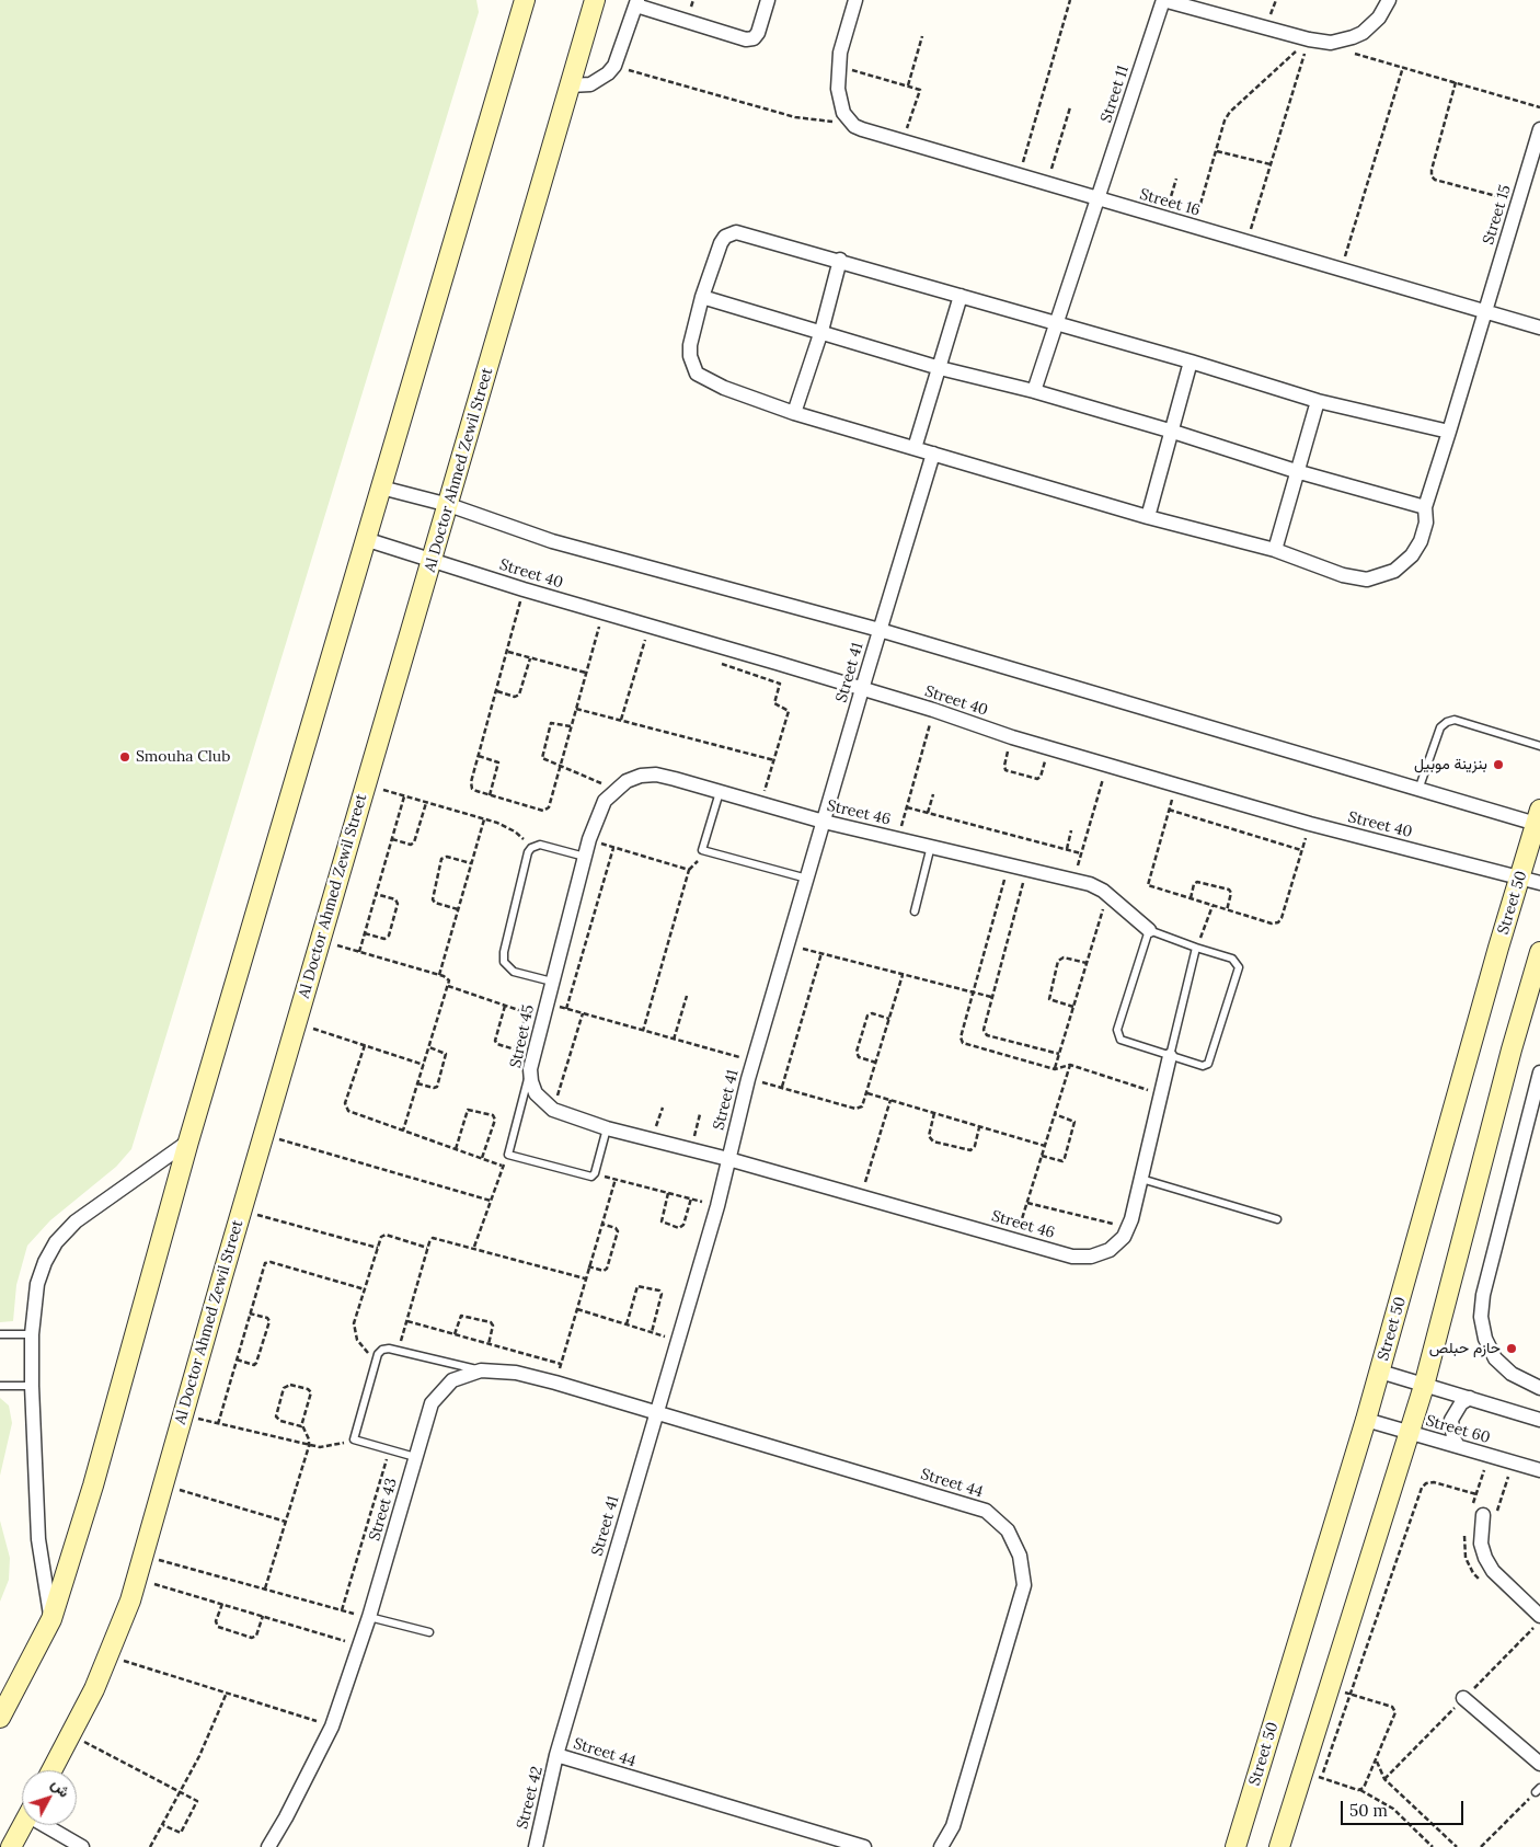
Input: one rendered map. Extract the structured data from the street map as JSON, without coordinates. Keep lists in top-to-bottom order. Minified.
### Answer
{"streets":{"street":["Street 11","Street 16","Street 15","Al Doctor Ahmed Zewil Street","Street 40","Street 41","Street 46","Street 50","Street 45","Street 60","Street 44","Street 43","Street 42"]},"crossings":[["Street 11","Street 16"],["Street 16","Street 15"],["Street 15","Street 41"],["Al Doctor Ahmed Zewil Street","Street 40"],["Street 40","Street 41"],["Street 40","Street 50"],["Street 41","Street 46"],["Street 41","Street 45"],["Street 41","Street 44"],["Street 41","Street 43"],["Street 41","Street 42"],["Street 46","Street 45"],["Street 50","Street 60"],["Street 44","Street 43"],["Street 44","Street 42"]],"places":["Smouha Club","بنزينة موبيل","حازم حبلص"],"scale_bar":"50 m","north":"top right"}
